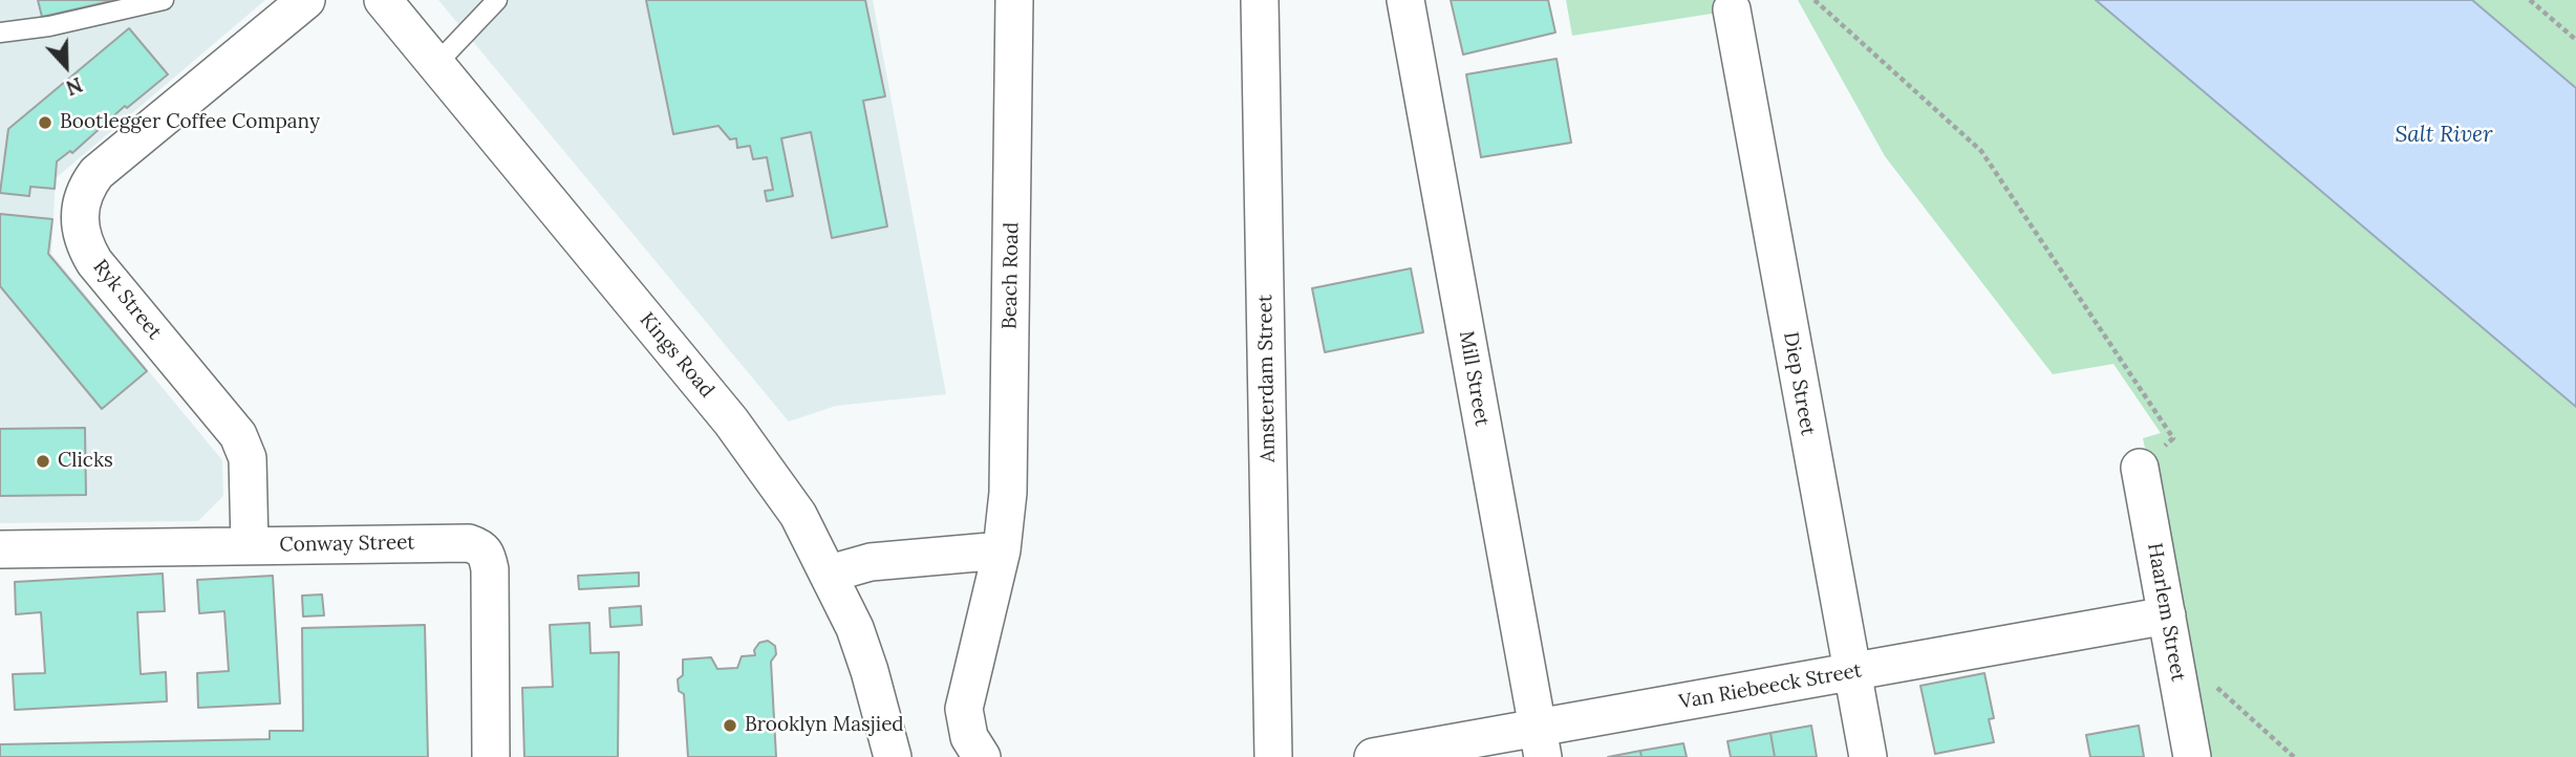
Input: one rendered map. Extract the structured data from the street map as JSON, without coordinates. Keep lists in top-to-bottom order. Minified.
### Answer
{"streets":{"street":["Beach Road","Ryk Street","Kings Road","Amsterdam Street","Mill Street","Diep Street","Conway Street","Haarlem Street","Van Riebeeck Street"]},"crossings":[["Ryk Street","Conway Street"],["Mill Street","Van Riebeeck Street"],["Diep Street","Van Riebeeck Street"],["Haarlem Street","Van Riebeeck Street"]],"water":["Salt River"],"places":["Bootlegger Coffee Company","Clicks","Brooklyn Masjied"],"north":"bottom"}
